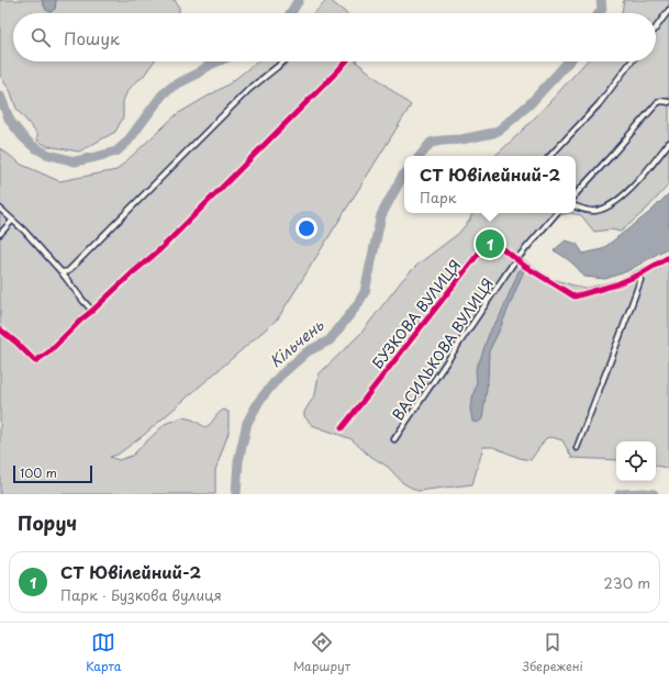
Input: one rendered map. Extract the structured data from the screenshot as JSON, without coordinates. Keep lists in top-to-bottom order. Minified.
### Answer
{"streets":{"street":["БУЗКОВА ВУЛИЦЯ","ВАСИЛЬКОВА ВУЛИЦЯ"]},"crossings":[["БУЗКОВА ВУЛИЦЯ","ВАСИЛЬКОВА ВУЛИЦЯ"]],"water":["Кільчень"],"scale_bar":"100 m","page":{"search":"Пошук","popup":["СT Ювілейний-2","Парк"],"pins":"1","scale":"100 m","heading":"Поруч","list":[{"mark":"1","name":"СT Ювілейний-2","note":"Парк · Бузкова вулиця","value":"230 m"}],"nav":["Карта","Маршрут","Збережені"]}}
